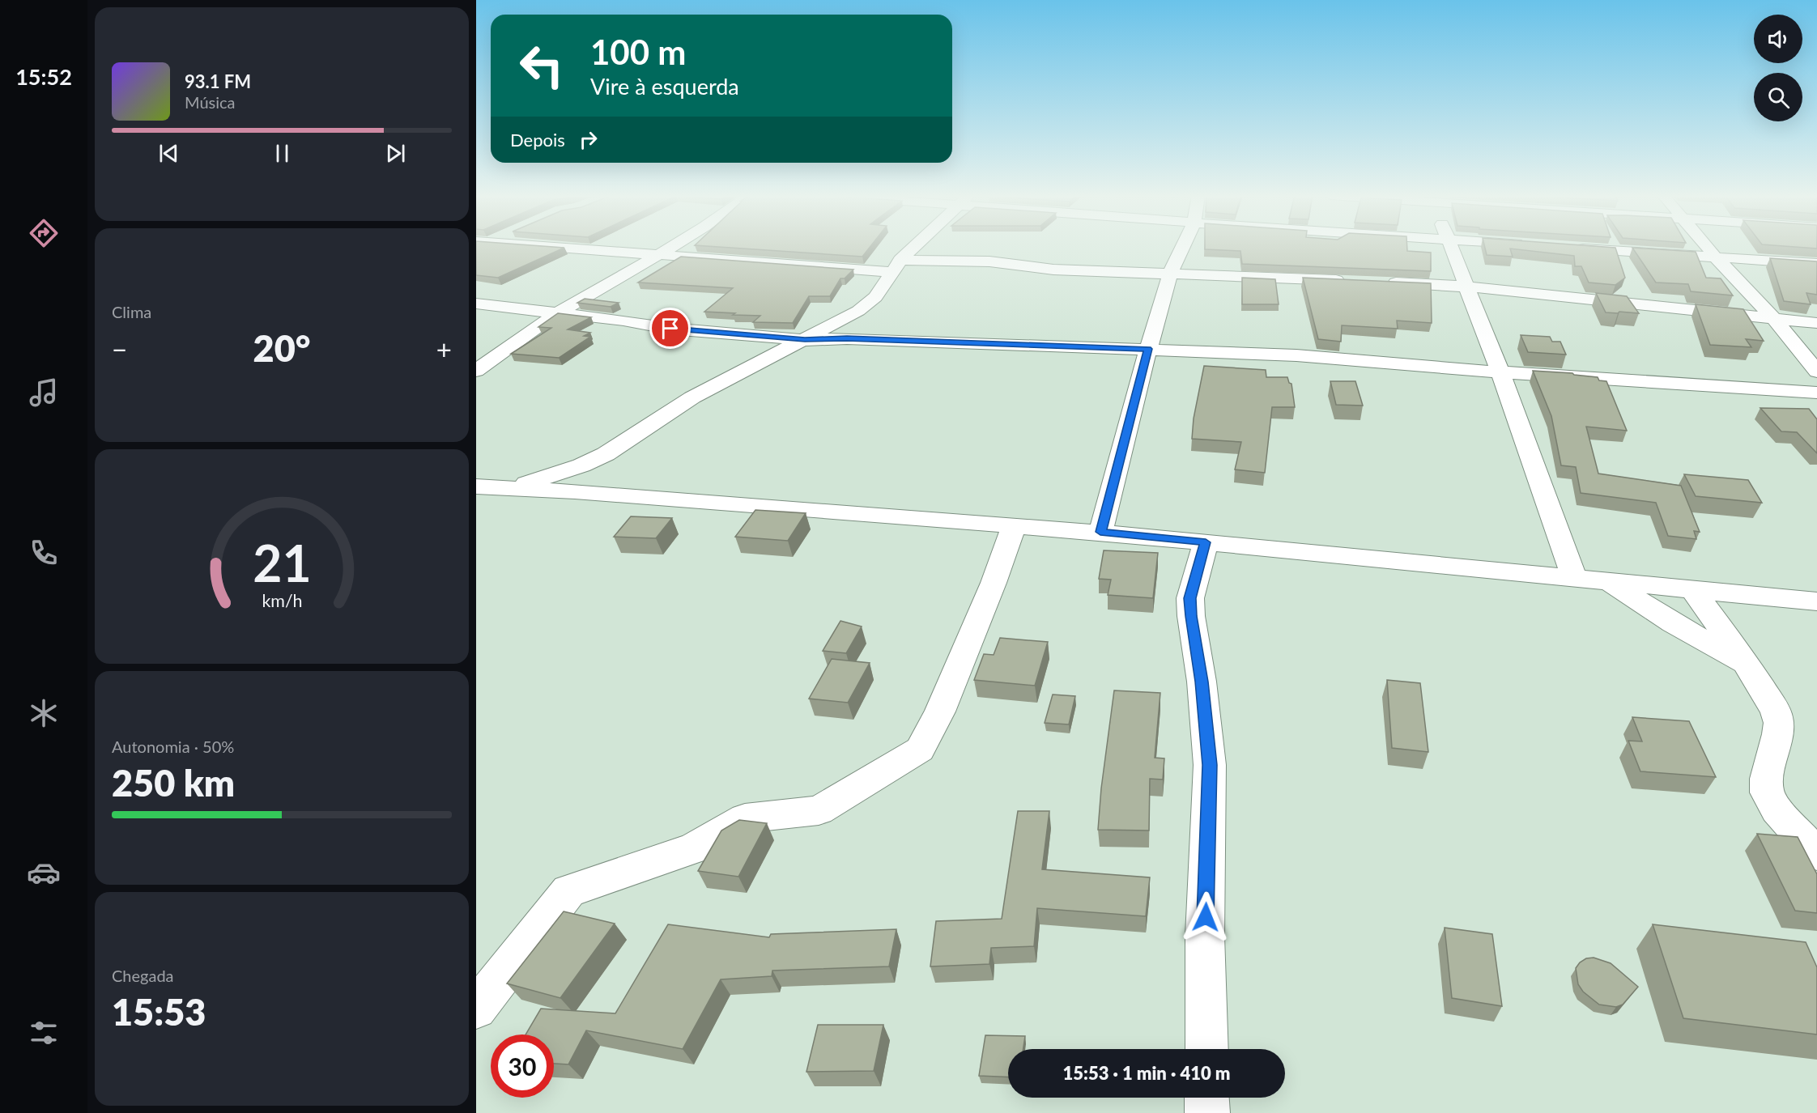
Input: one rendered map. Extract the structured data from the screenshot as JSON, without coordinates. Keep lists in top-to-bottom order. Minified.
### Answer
{"page":{"tabs":"15:52","turn":["100 m","Vire à esquerda"],"song":["93.1 FM","Música"],"then":"Depois","tile":["Clima",["Autonomia · 50%","250 km"],["Chegada","15:53"]],"heat":["−","20°","+"],"limit":"30","trip":"15:53 · 1 min · 410 m","gauge":["21","km/h"]}}
